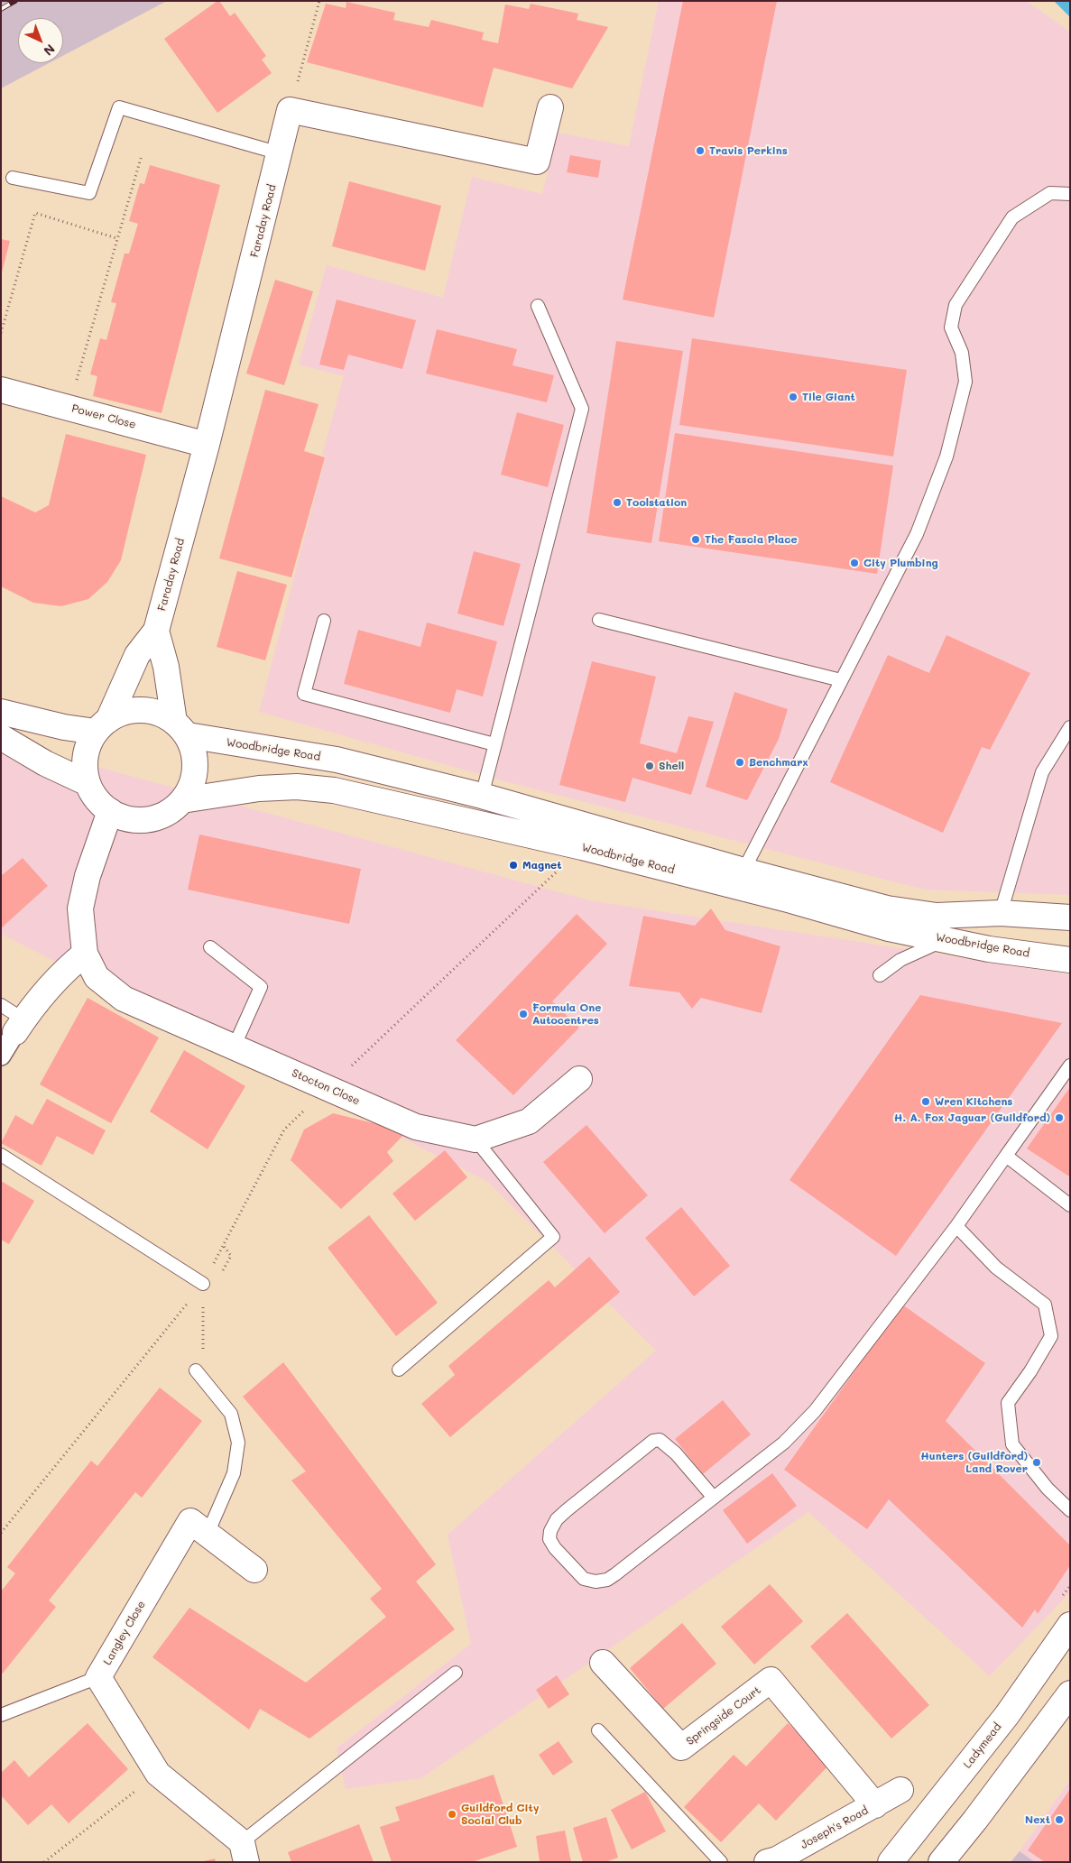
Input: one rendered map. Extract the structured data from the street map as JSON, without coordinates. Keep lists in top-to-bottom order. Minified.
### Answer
{"streets":{"street":["Faraday Road","Power Close","Woodbridge Road","Stocton Close","Langley Close","Springside Court","Ladymead","Joseph's Road"]},"crossings":[["Faraday Road","Power Close"],["Faraday Road","Woodbridge Road"],["Faraday Road","Stocton Close"],["Woodbridge Road","Stocton Close"],["Springside Court","Joseph's Road"]],"places":["Travis Perkins","Tile Giant","Toolstation","The Fascia Place","City Plumbing","Benchmarx","Shell","Magnet","Formula One Autocentres","Wren Kitchens","H. A. Fox Jaguar (Guildford)","Hunters (Guildford) Land Rover","Guildford City Social Club","Next"],"north":"bottom right"}
